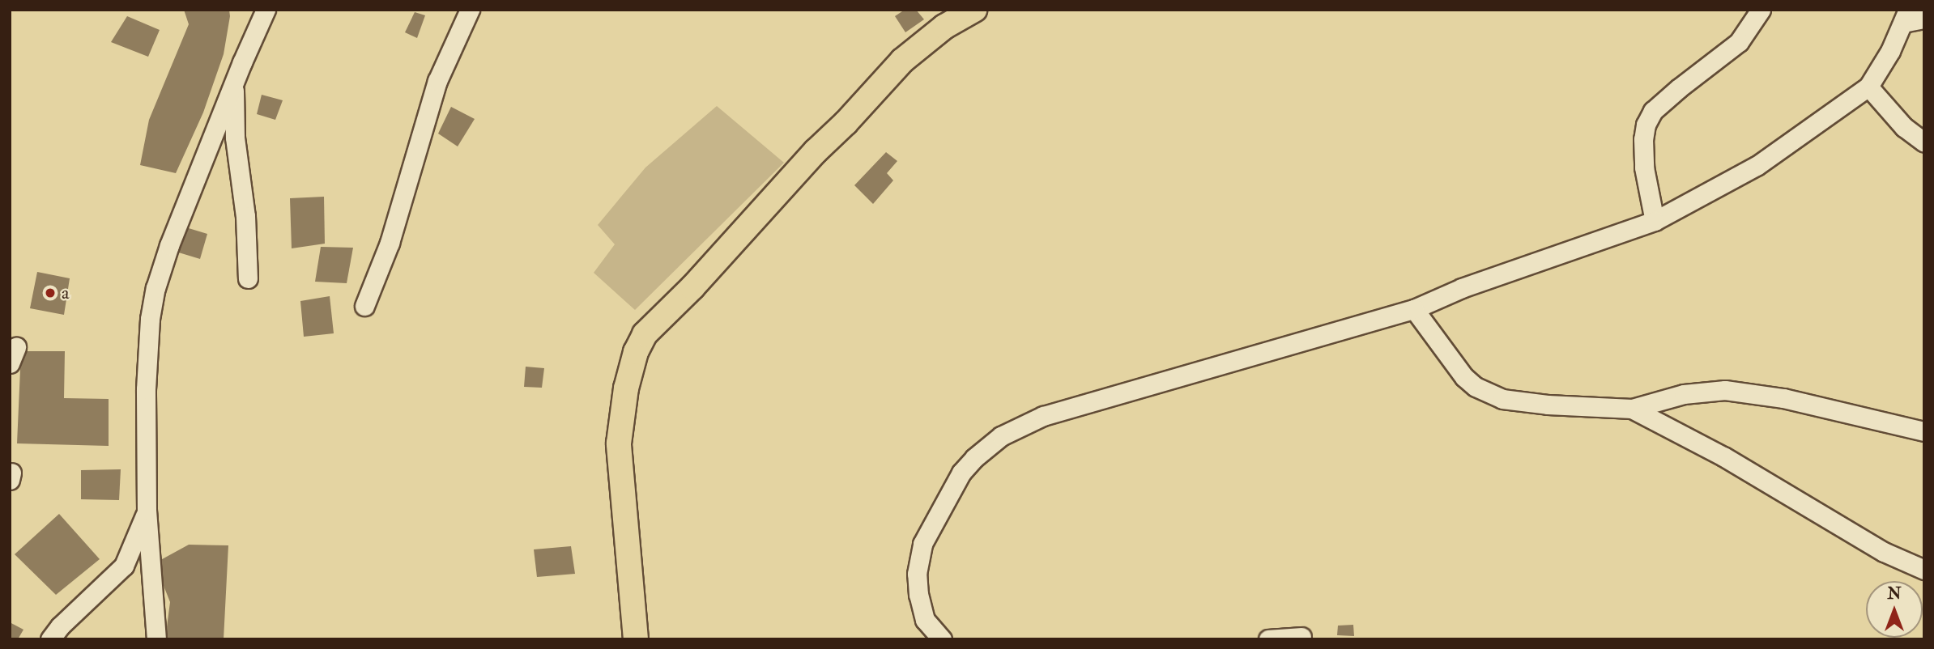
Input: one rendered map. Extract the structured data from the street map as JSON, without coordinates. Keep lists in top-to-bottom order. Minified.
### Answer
{"places":["a"],"north":"top"}
